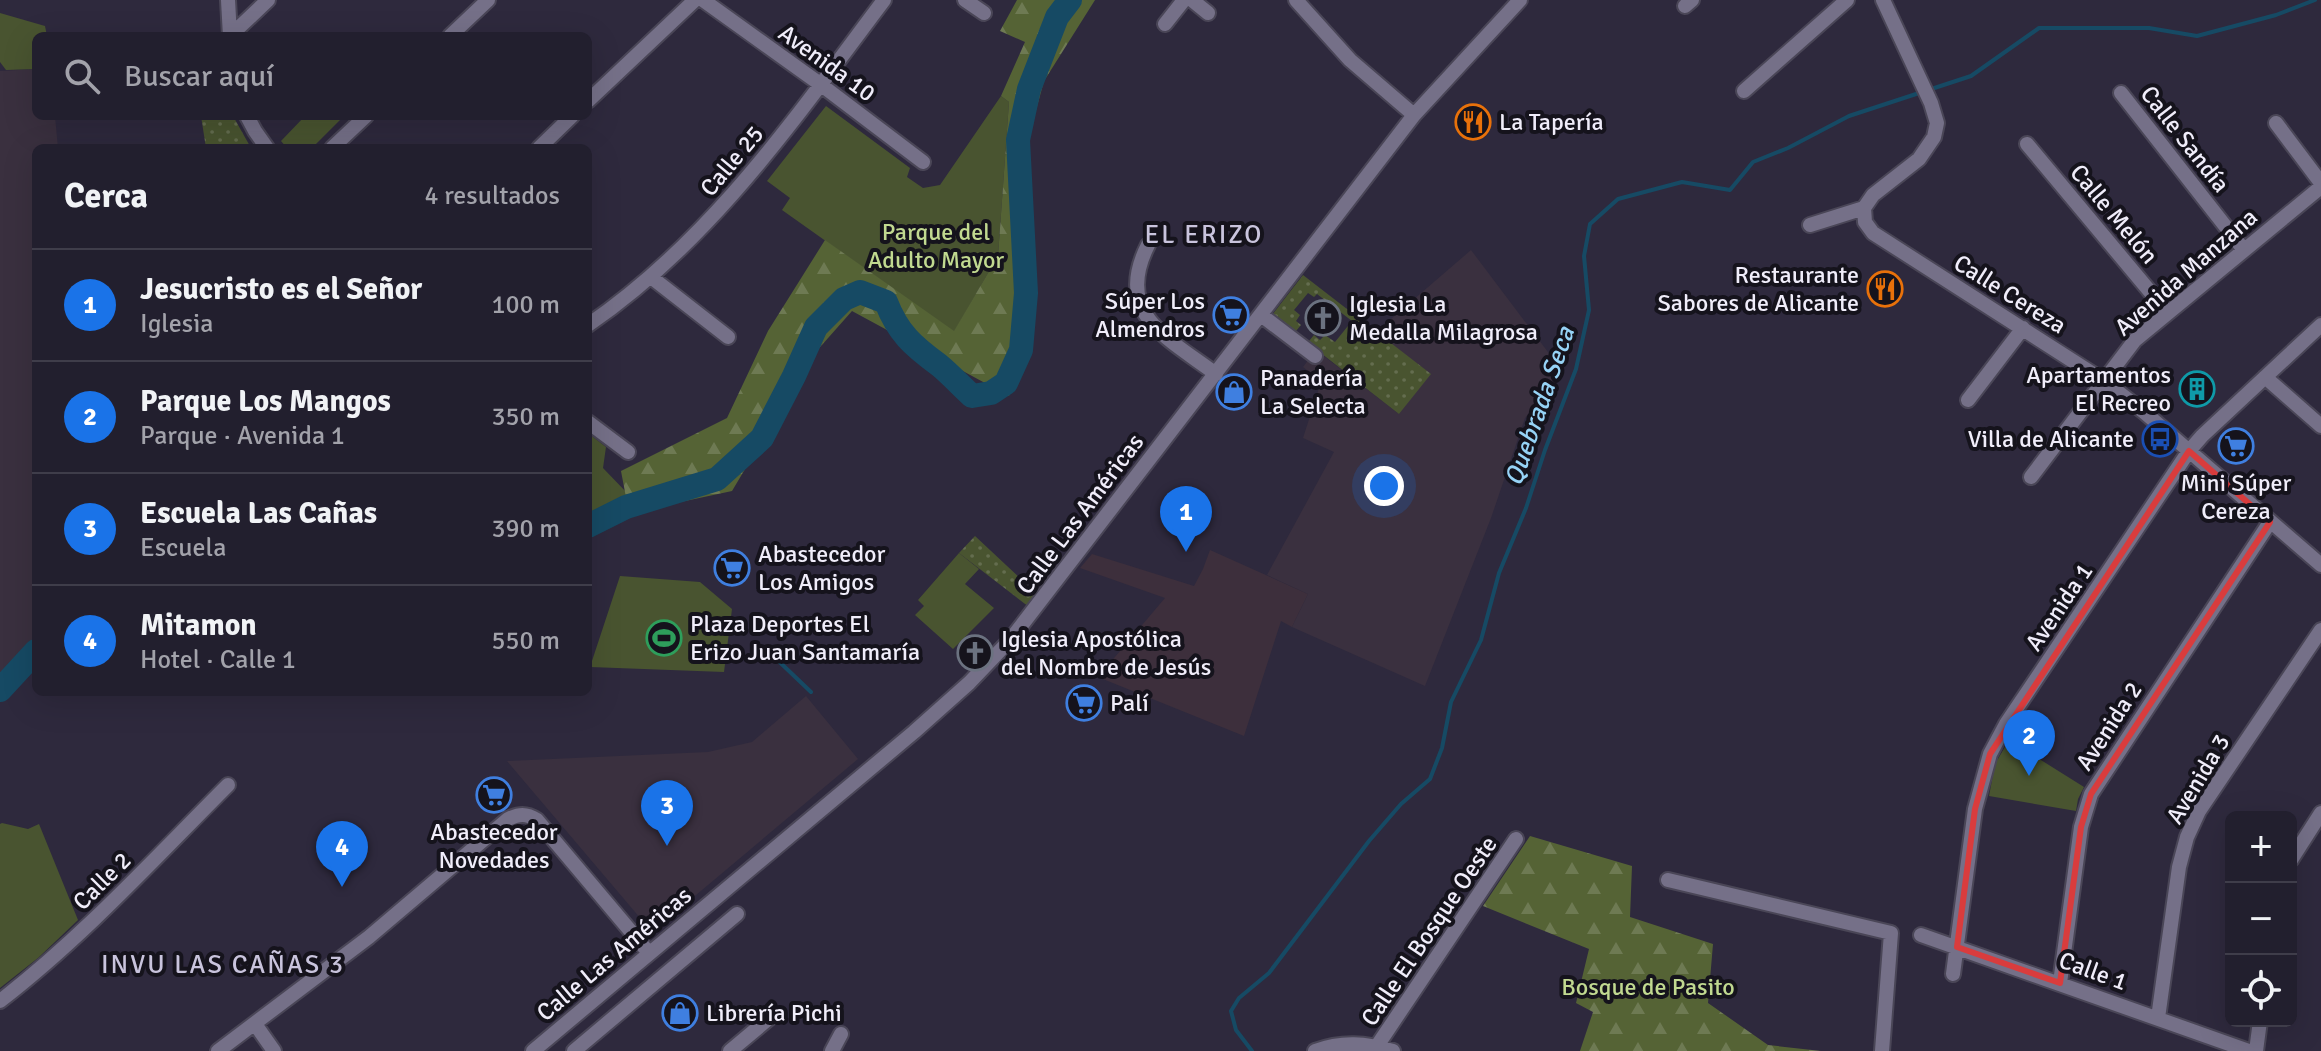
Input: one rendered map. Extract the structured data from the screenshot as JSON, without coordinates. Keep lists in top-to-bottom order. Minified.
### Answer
{"streets":{"street":["Avenida 10","Calle Sandía","Calle 25","Calle Melón","Avenida Manzana","Calle Cereza","Calle Las Américas","Avenida 1","Avenida 2","Avenida 3","Calle 2","Calle El Bosque Oeste","Calle 1"]},"crossings":[["Avenida 10","Calle 25"],["Calle Sandía","Avenida Manzana"],["Calle Melón","Avenida Manzana"],["Avenida Manzana","Calle Cereza"],["Calle Cereza","Avenida 1"],["Avenida 1","Calle 1"],["Avenida 2","Calle 1"],["Avenida 3","Calle 1"]],"districts":["EL ERIZO","INVU LAS CAÑAS 3"],"water":["Quebrada Seca"],"parks":["Parque del Adulto Mayor","Bosque de Pasito"],"places":{"restaurant":["La Tapería","Restaurante Sabores de Alicante"],"supermarket":["Súper Los Almendros","Mini Súper Cereza","Abastecedor Los Amigos","Palí","Abastecedor Novedades"],"church":["Iglesia La Medalla Milagrosa","Iglesia Apostólica del Nombre de Jesús"],"building":["Apartamentos El Recreo"],"shop":["Panadería La Selecta","Librería Pichi"],"bus stop":["Villa de Alicante"],"sports":["Plaza Deportes El Erizo Juan Santamaría"]},"page":{"search":"Buscar aquí","heading":["Cerca","4 resultados"],"list":[{"mark":"1","name":"Jesucristo es el Señor","note":"Iglesia","value":"100 m"},{"mark":"2","name":"Parque Los Mangos","note":"Parque · Avenida 1","value":"350 m"},{"mark":"3","name":"Escuela Las Cañas","note":"Escuela","value":"390 m"},{"mark":"4","name":"Mitamon","note":"Hotel · Calle 1","value":"550 m"}],"pins":["1","2","3","4"],"map_buttons":["+","−"]}}
